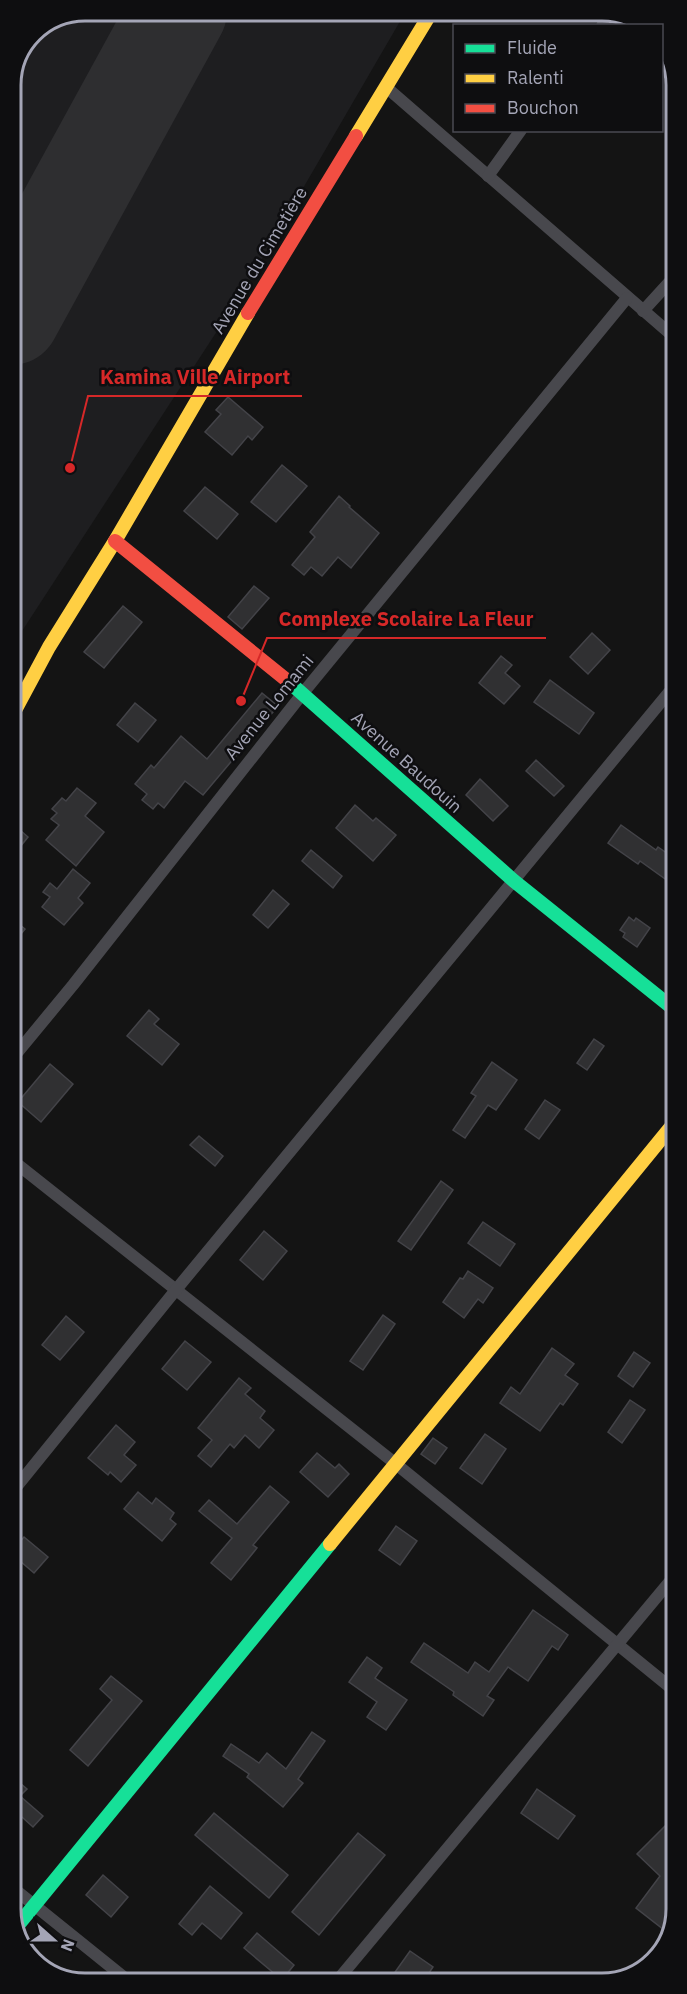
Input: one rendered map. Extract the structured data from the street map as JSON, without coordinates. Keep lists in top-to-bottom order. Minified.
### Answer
{"streets":{"street":["Avenue du Cimetière","Avenue Lomami","Avenue Baudouin"]},"crossings":[["Avenue du Cimetière","Avenue Baudouin"],["Avenue Lomami","Avenue Baudouin"]],"places":["Kamina Ville Airport","Complexe Scolaire La Fleur"],"legend":["Fluide","Ralenti","Bouchon"],"north":"right"}
